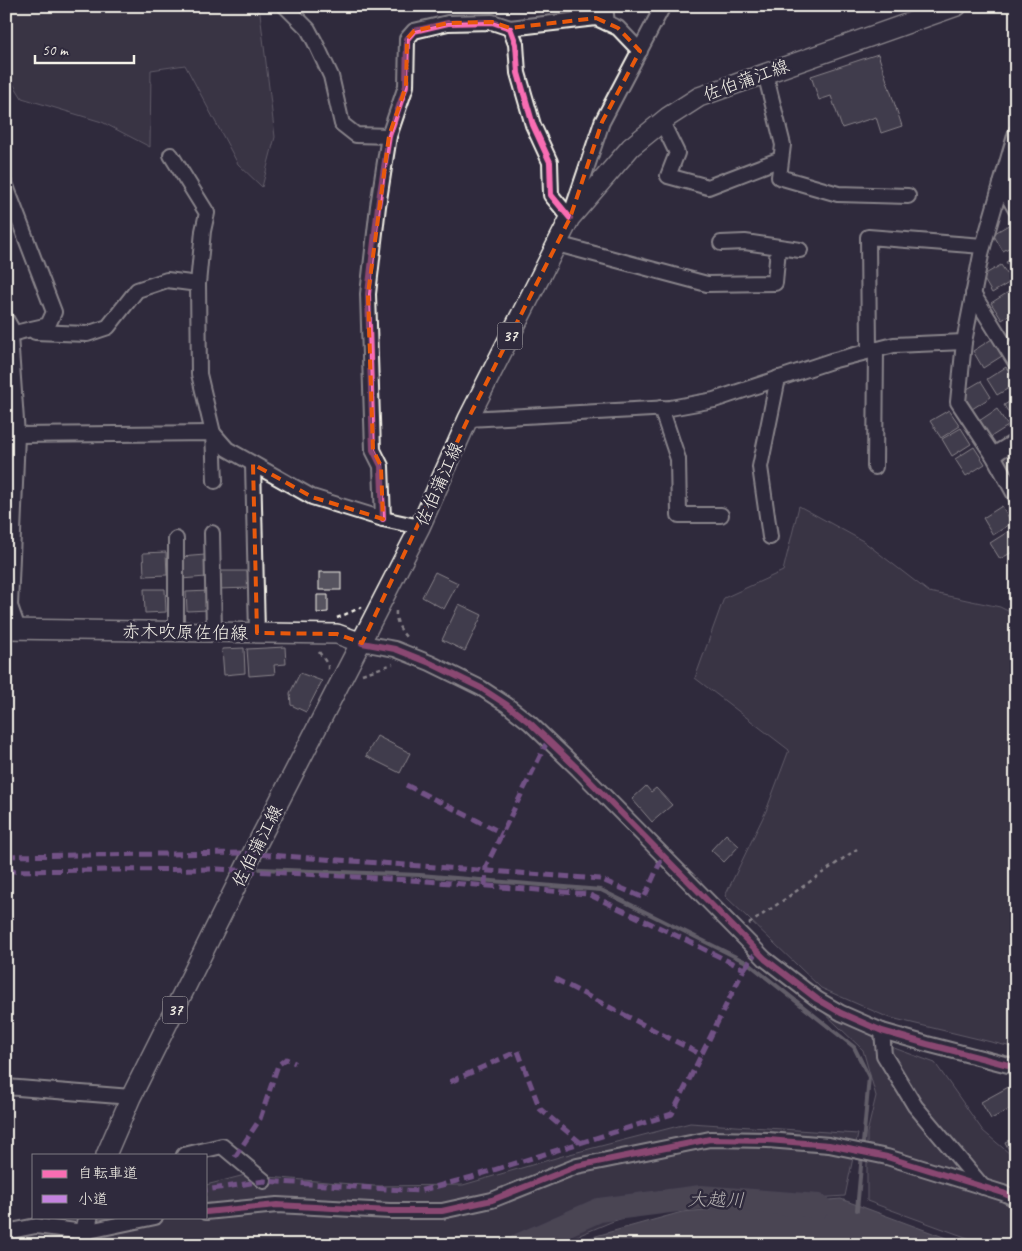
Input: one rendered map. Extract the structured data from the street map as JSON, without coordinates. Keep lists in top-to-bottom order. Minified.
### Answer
{"streets":{"main road":["佐伯蒲江線","37","赤木吹原佐伯線"]},"crossings":[["佐伯蒲江線","赤木吹原佐伯線"]],"water":["大越川"],"legend":["自転車道","小道"],"scale_bar":"50 m"}
